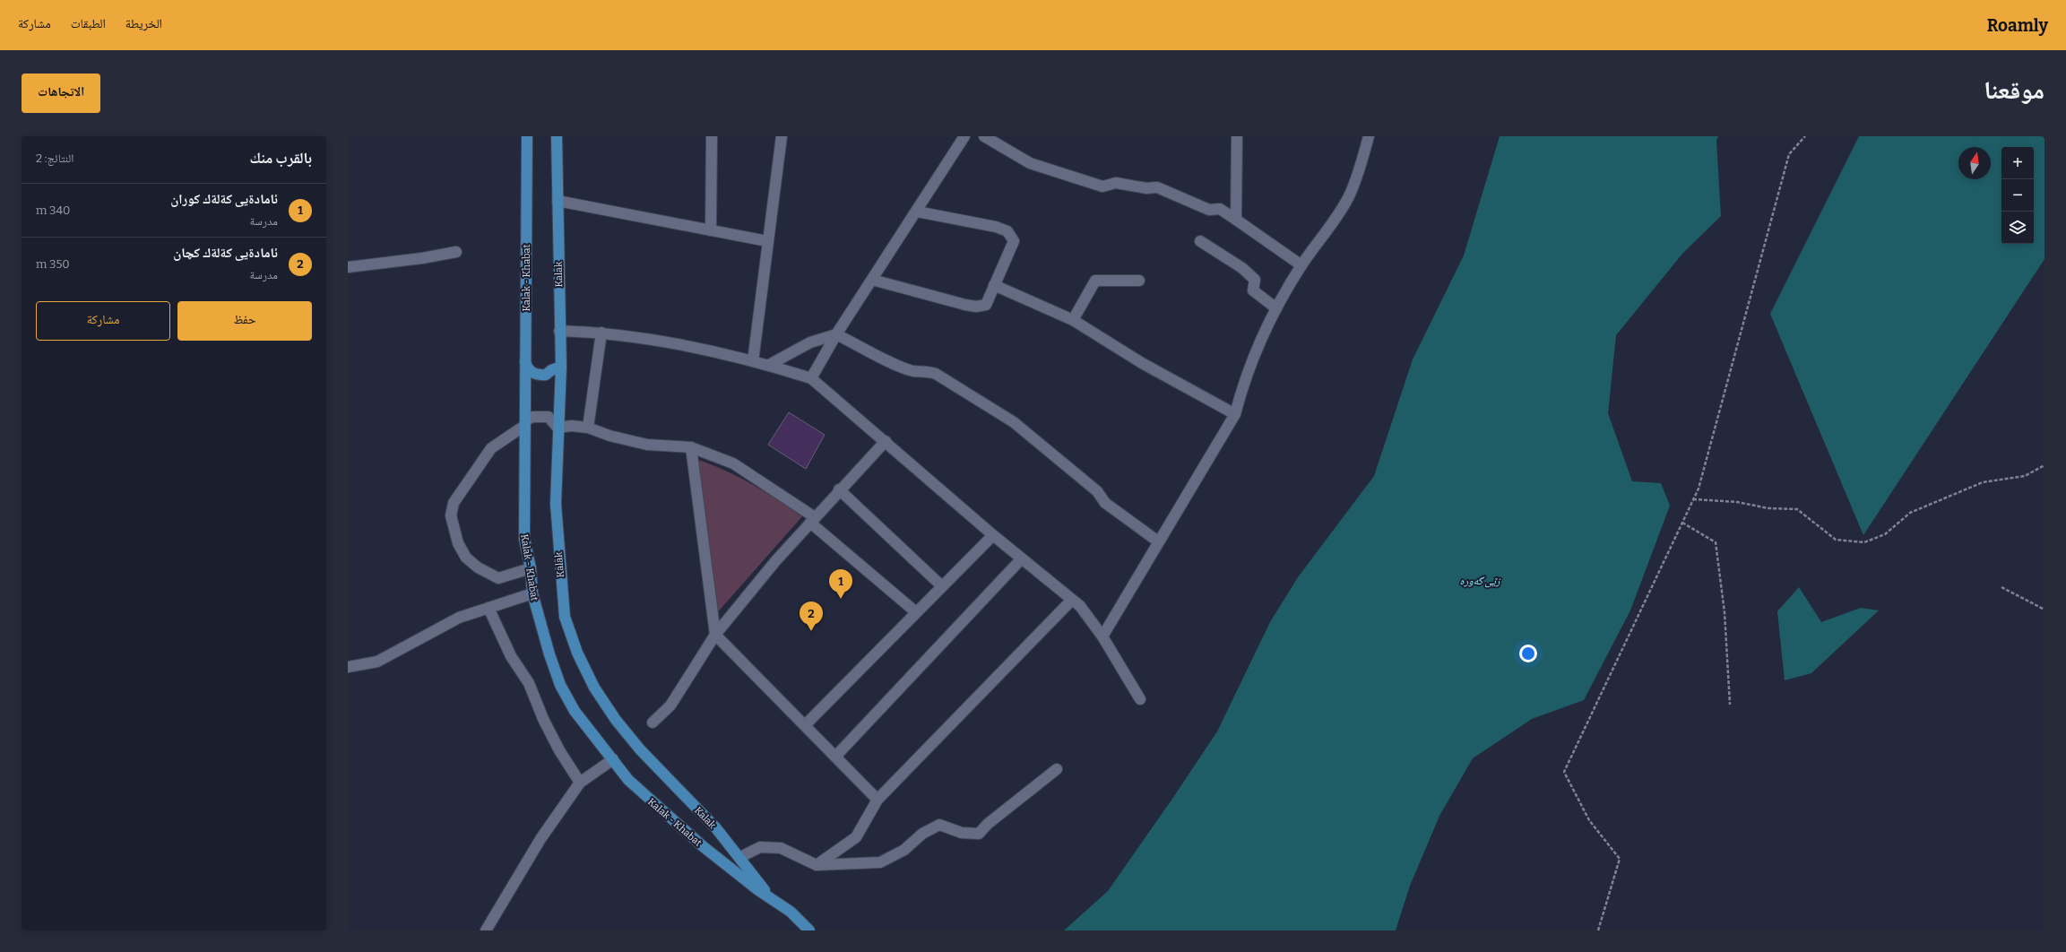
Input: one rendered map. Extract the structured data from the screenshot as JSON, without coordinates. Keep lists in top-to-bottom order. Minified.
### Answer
{"streets":{"main road":["Kalak","Kalak - Khabat"]},"crossings":[["Kalak","Kalak - Khabat"]],"water":["زێی گەورە"],"north":"top","page":{"header":"Roamly","nav":["الخريطة","الطبقات","مشاركة"],"title":"موقعنا","buttons":["الاتجاهات",["حفظ","مشاركة"]],"heading":["بالقرب منك","النتائج: 2"],"map_buttons":["+","−"],"list":[{"mark":"1","name":"ئامادةيى كةلةك كوران","note":"مدرسة","value":"340 m"},{"mark":"2","name":"ئامادةيى كةلةك كچان","note":"مدرسة","value":"350 m"}],"pins":["1","2"]}}
